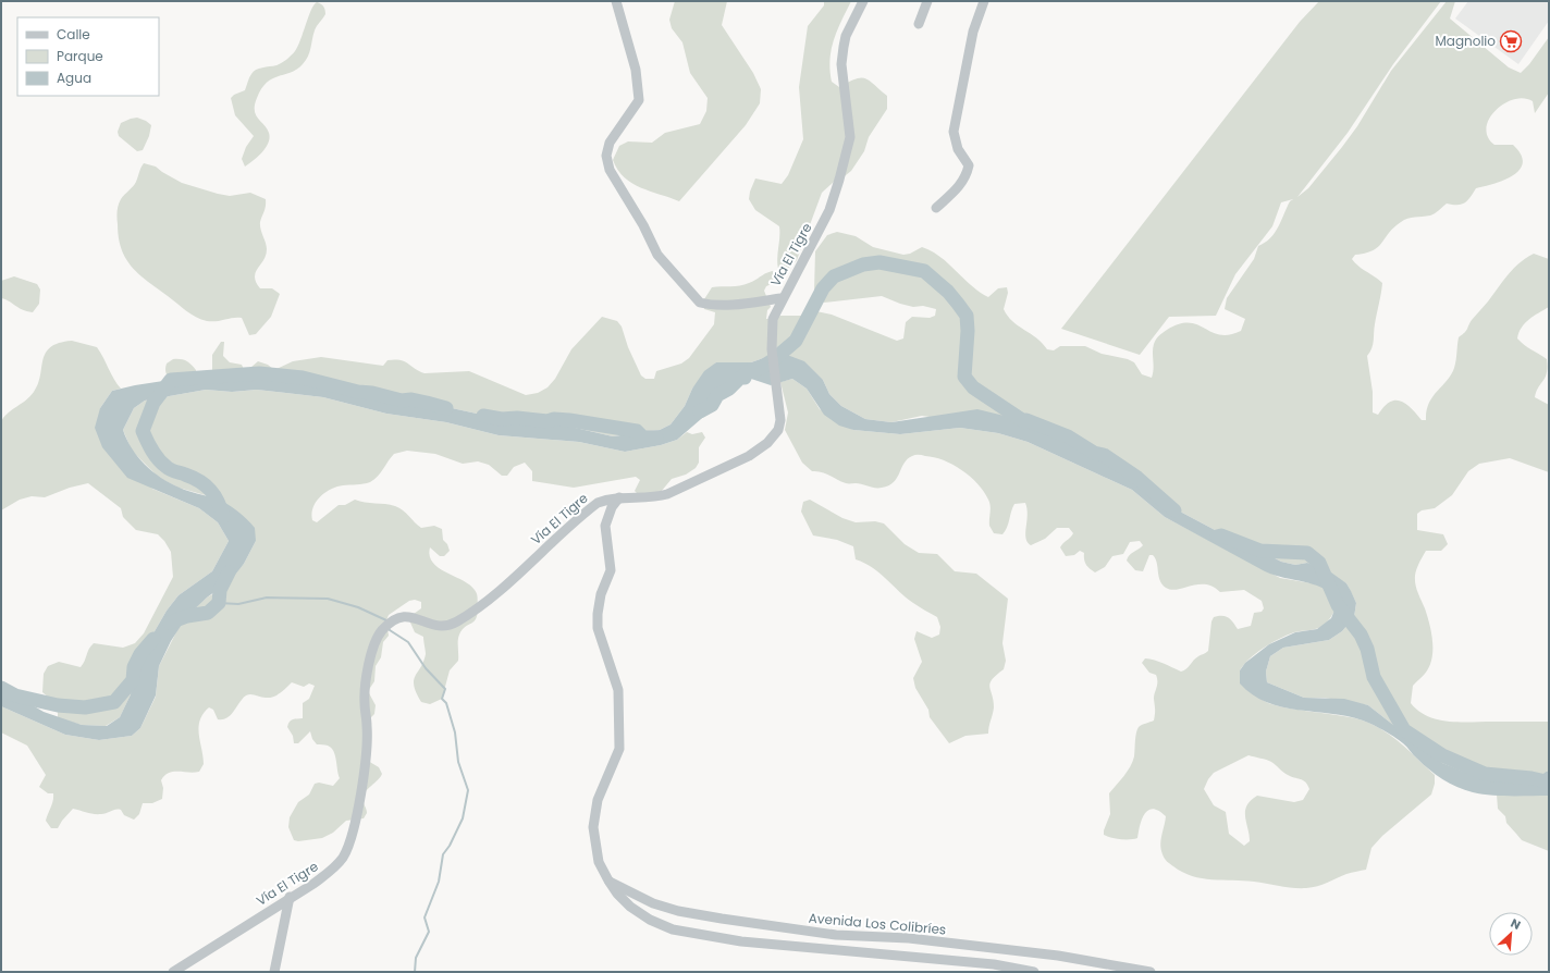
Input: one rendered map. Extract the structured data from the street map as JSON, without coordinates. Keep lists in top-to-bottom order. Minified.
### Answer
{"streets":{"street":["Vía El Tigre","Avenida Los Colibríes"]},"places":{"supermarket":["Magnolio"]},"legend":["Calle","Parque","Agua"],"north":"top right"}
